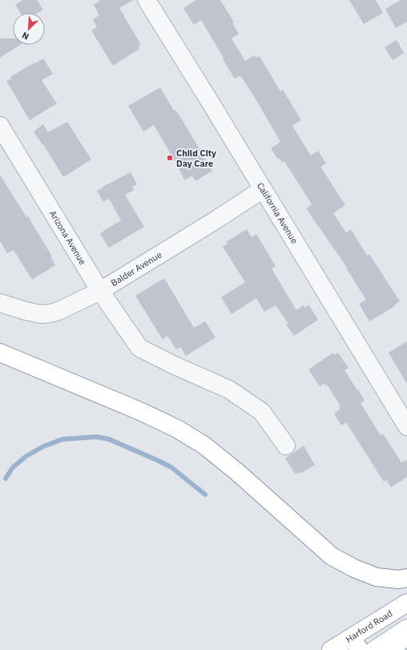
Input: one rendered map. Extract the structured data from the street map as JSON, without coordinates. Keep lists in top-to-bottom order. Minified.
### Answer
{"streets":{"main road":["Harford Road"],"street":["California Avenue","Arizona Avenue","Balder Avenue"]},"crossings":[["California Avenue","Balder Avenue"],["Arizona Avenue","Balder Avenue"]],"places":["Child City Day Care"],"north":"bottom left"}
